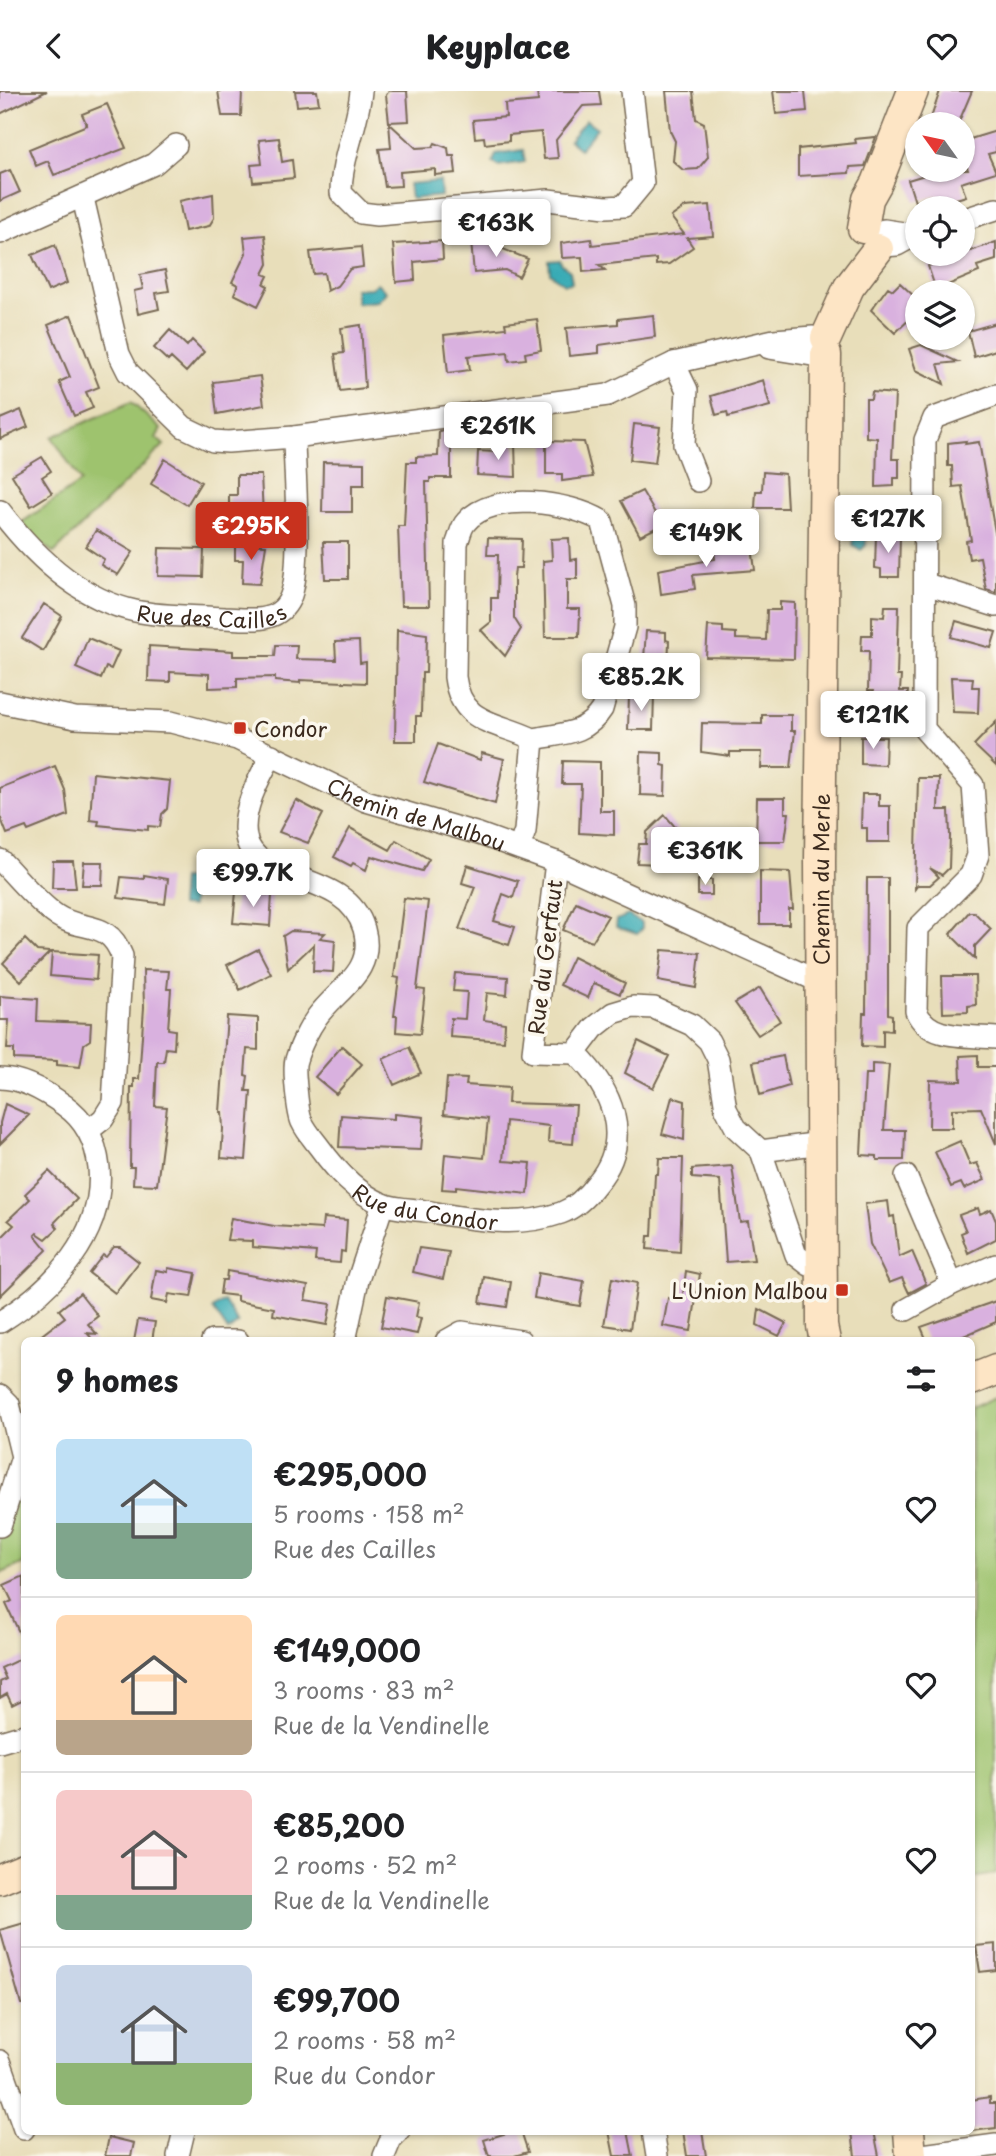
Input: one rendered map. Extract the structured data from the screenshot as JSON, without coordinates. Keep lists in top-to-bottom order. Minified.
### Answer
{"streets":{"street":["Rue des Cailles","Chemin de Malbou","Chemin du Merle","Rue du Gerfaut","Rue du Condor"]},"crossings":[["Chemin de Malbou","Chemin du Merle"],["Chemin de Malbou","Rue du Gerfaut"],["Chemin de Malbou","Rue du Condor"],["Rue du Gerfaut","Rue du Condor"]],"places":{"transit":["Condor","L'Union Malbou"]},"north":"top left","page":{"header":"Keyplace","price":["€163K","€261K","€127K","€295K","€149K","€85.2K","€121K","€361K","€99.7K"],"heading":"9 homes","list":[{"name":"€295,000","note":"5 rooms · 158 m² · Rue des Cailles"},{"name":"€149,000","note":"3 rooms · 83 m² · Rue de la Vendinelle"},{"name":"€85,200","note":"2 rooms · 52 m² · Rue de la Vendinelle"},{"name":"€99,700","note":"2 rooms · 58 m² · Rue du Condor"}]}}
